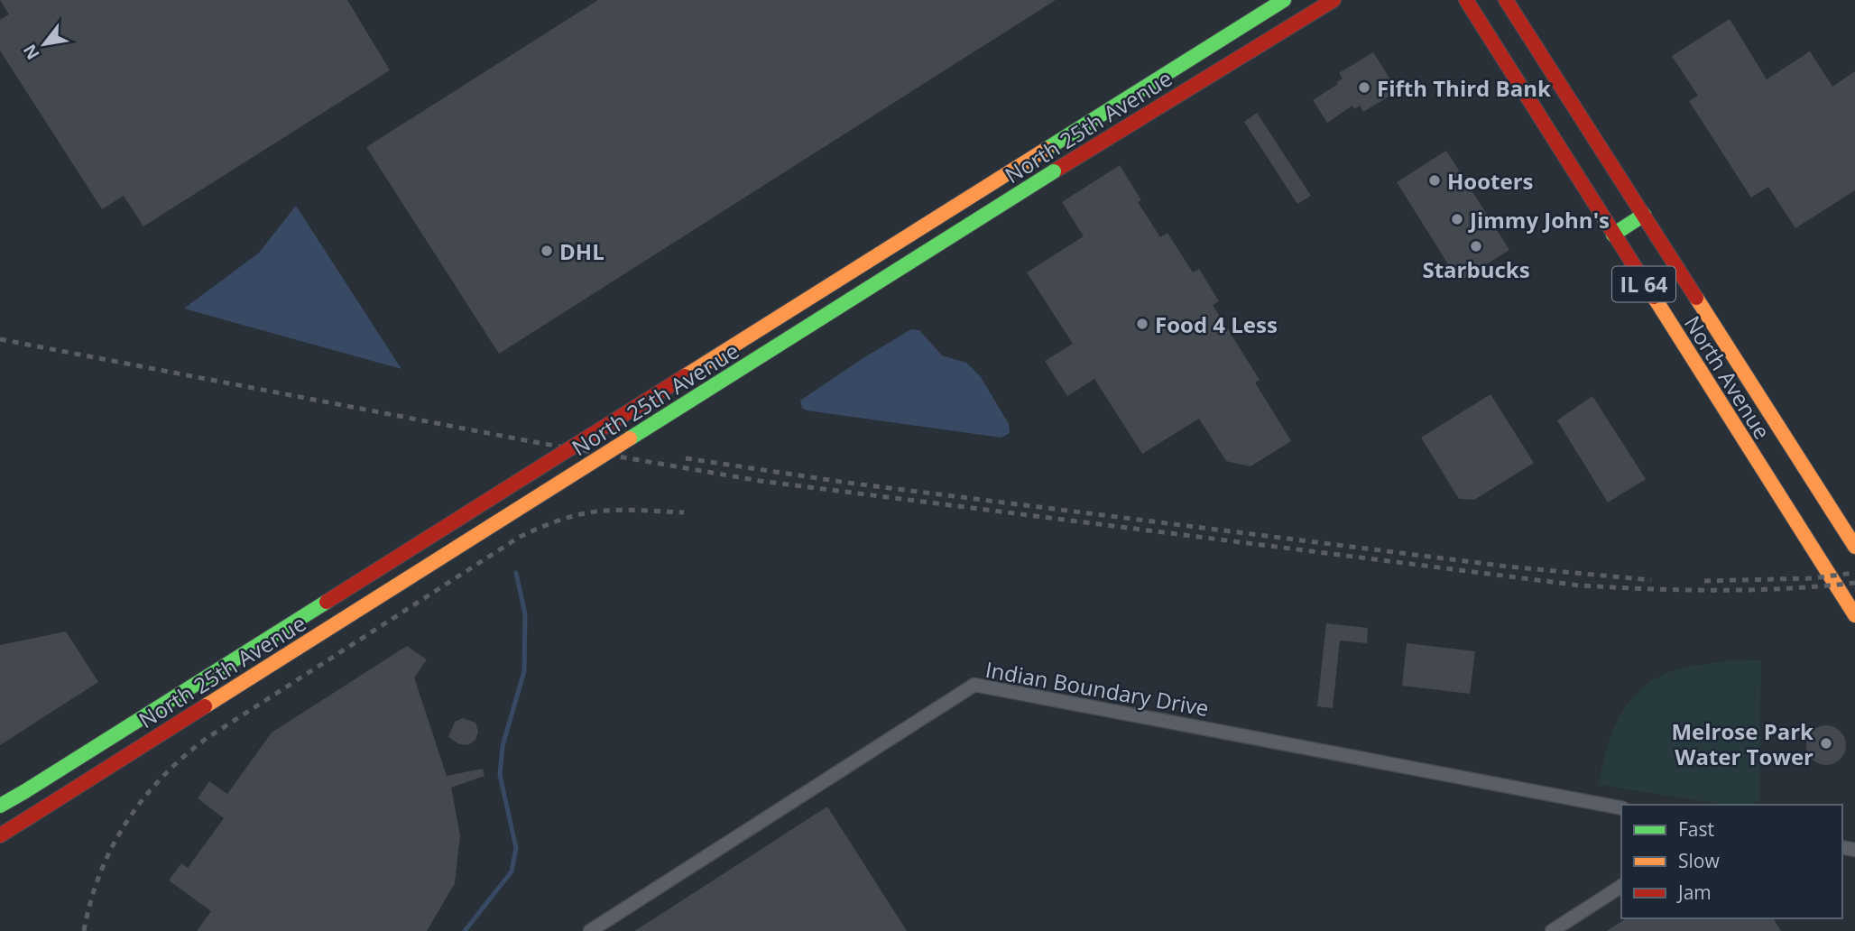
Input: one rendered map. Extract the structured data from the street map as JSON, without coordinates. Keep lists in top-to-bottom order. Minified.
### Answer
{"streets":{"main road":["North 25th Avenue","IL 64","North Avenue"],"street":["Indian Boundary Drive"]},"places":["Fifth Third Bank","Hooters","Jimmy John's","Starbucks","DHL","Food 4 Less","Melrose Park Water Tower"],"legend":["Fast","Slow","Jam"],"north":"bottom left"}
